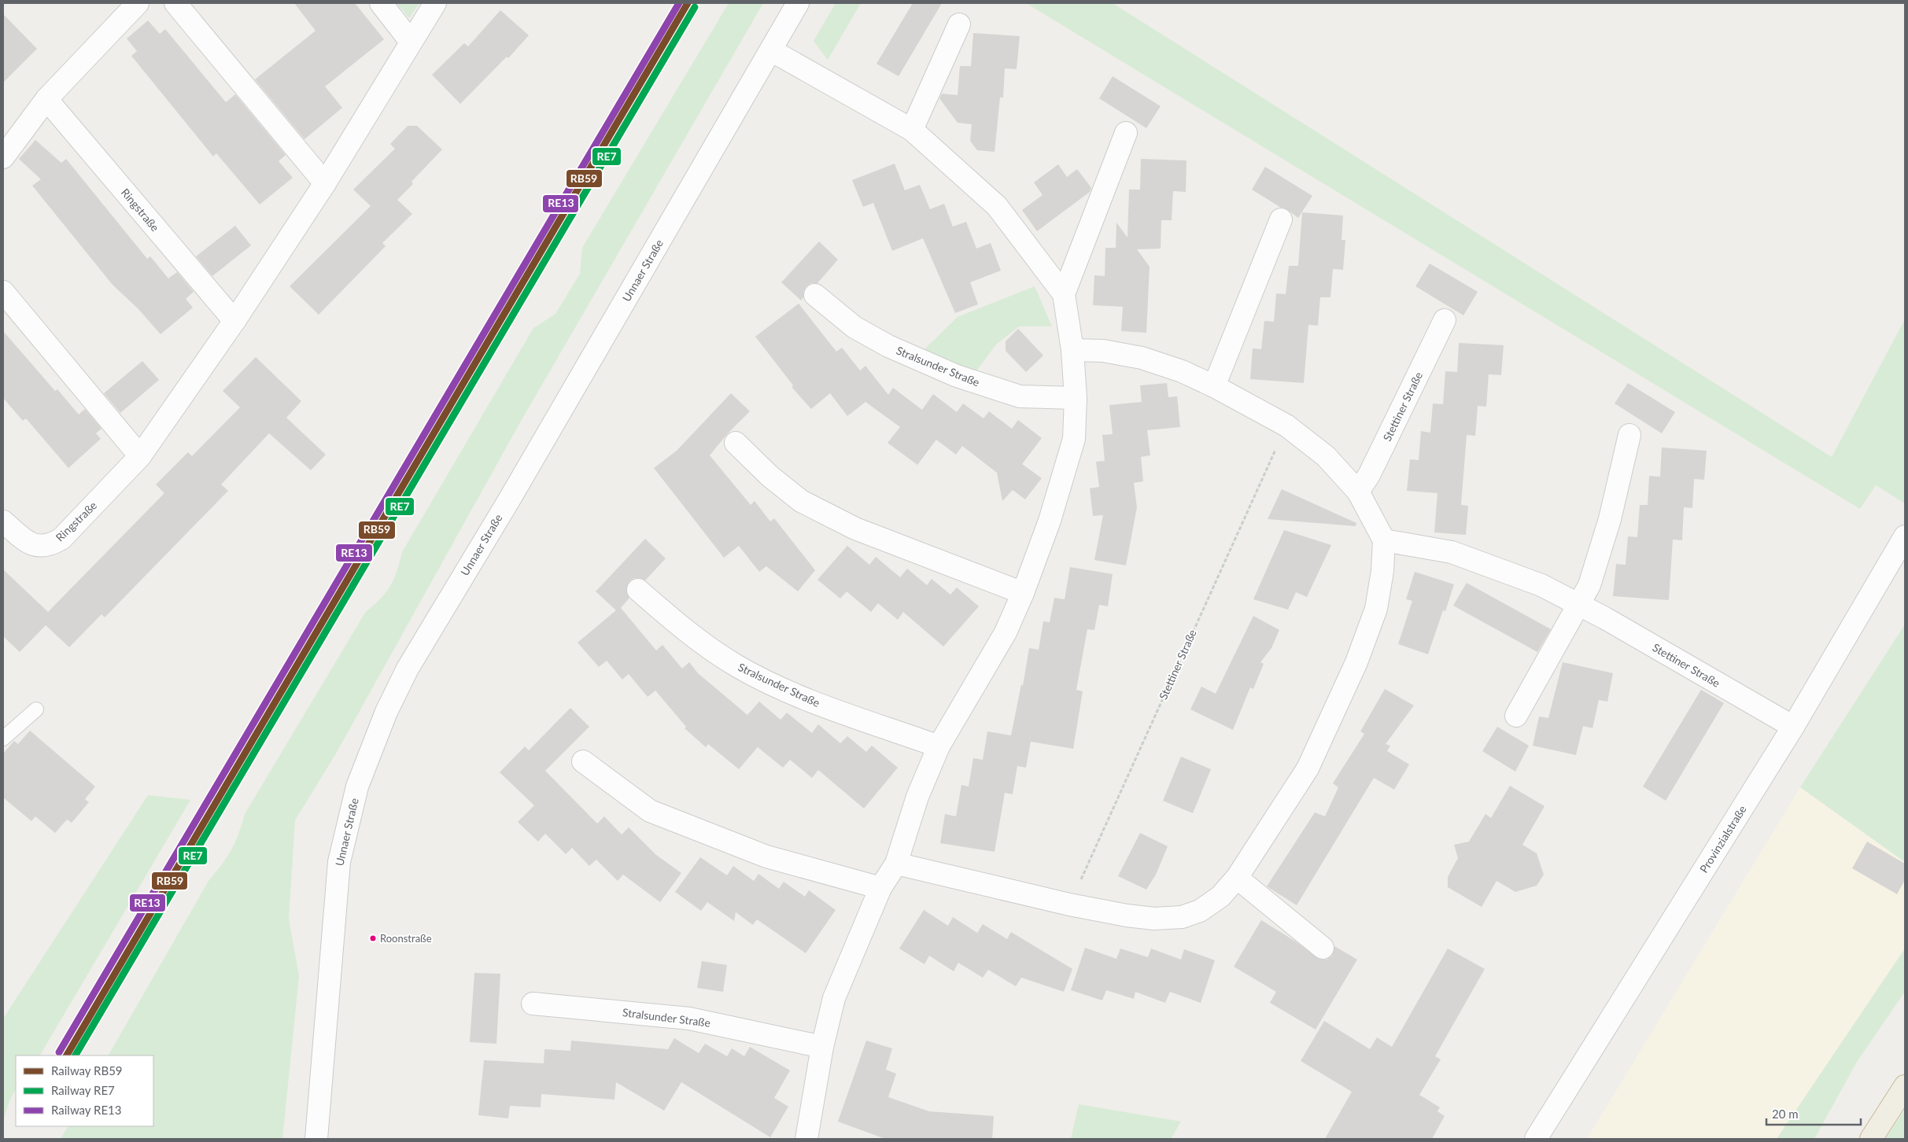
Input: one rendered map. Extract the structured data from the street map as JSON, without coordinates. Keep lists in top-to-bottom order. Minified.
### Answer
{"streets":{"street":["Ringstraße","Unnaer Straße","Stralsunder Straße","Stettiner Straße","Provinzialstraße"]},"crossings":[["Stettiner Straße","Provinzialstraße"]],"places":["Roonstraße"],"lines":["rail line RB59","rail line RE13","rail line RE7"],"legend":["Railway RB59","Railway RE7","Railway RE13"],"scale_bar":"20 m"}
